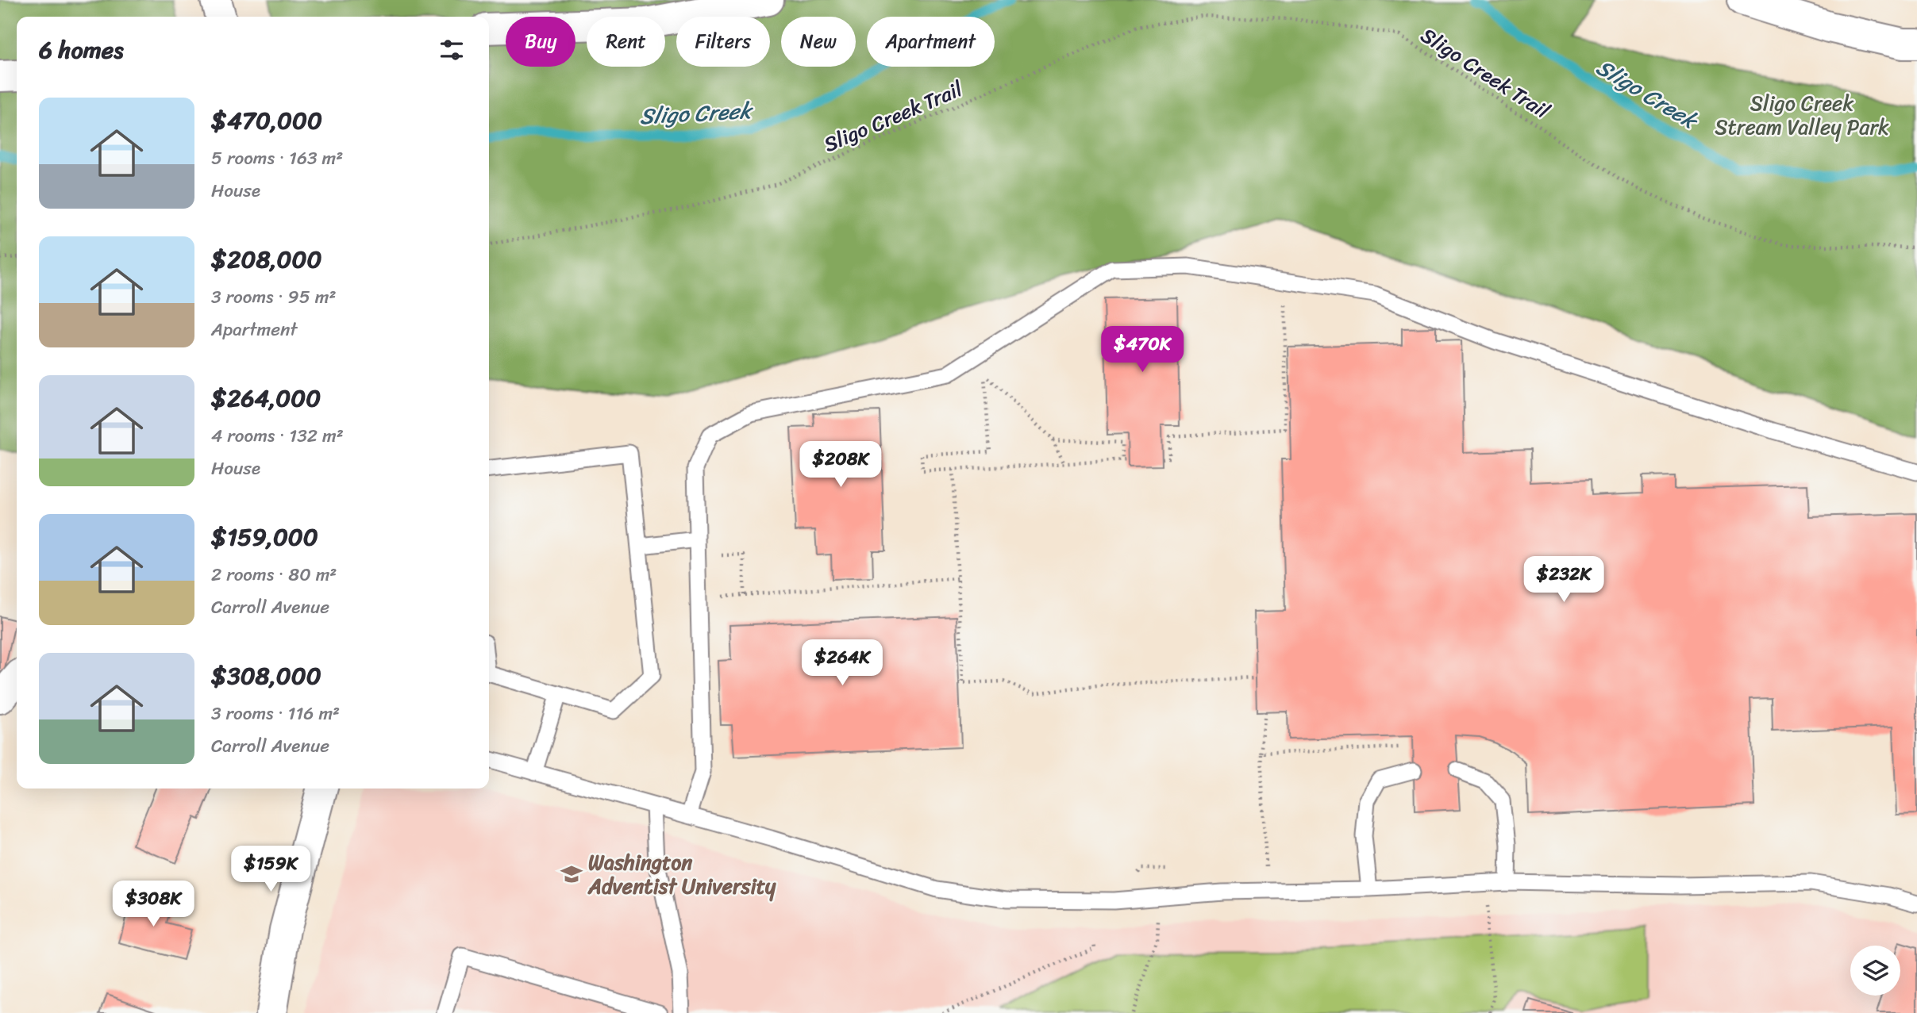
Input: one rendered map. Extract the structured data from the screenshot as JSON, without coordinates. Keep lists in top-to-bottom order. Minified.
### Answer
{"streets":{"path":["Sligo Creek Trail"]},"water":["Sligo Creek"],"parks":["Sligo Creek Stream Valley Park"],"places":{"school or university":["Washington Adventist University"]},"page":{"chip":["Buy","Rent","Filters","New","Apartment"],"heading":"6 homes","list":[{"name":"$470,000","note":"5 rooms · 163 m² · House"},{"name":"$208,000","note":"3 rooms · 95 m² · Apartment"},{"name":"$264,000","note":"4 rooms · 132 m² · House"},{"name":"$159,000","note":"2 rooms · 80 m² · Carroll Avenue"},{"name":"$308,000","note":"3 rooms · 116 m² · Carroll Avenue"}],"price":["$470K","$208K","$232K","$264K","$159K","$308K"]}}
